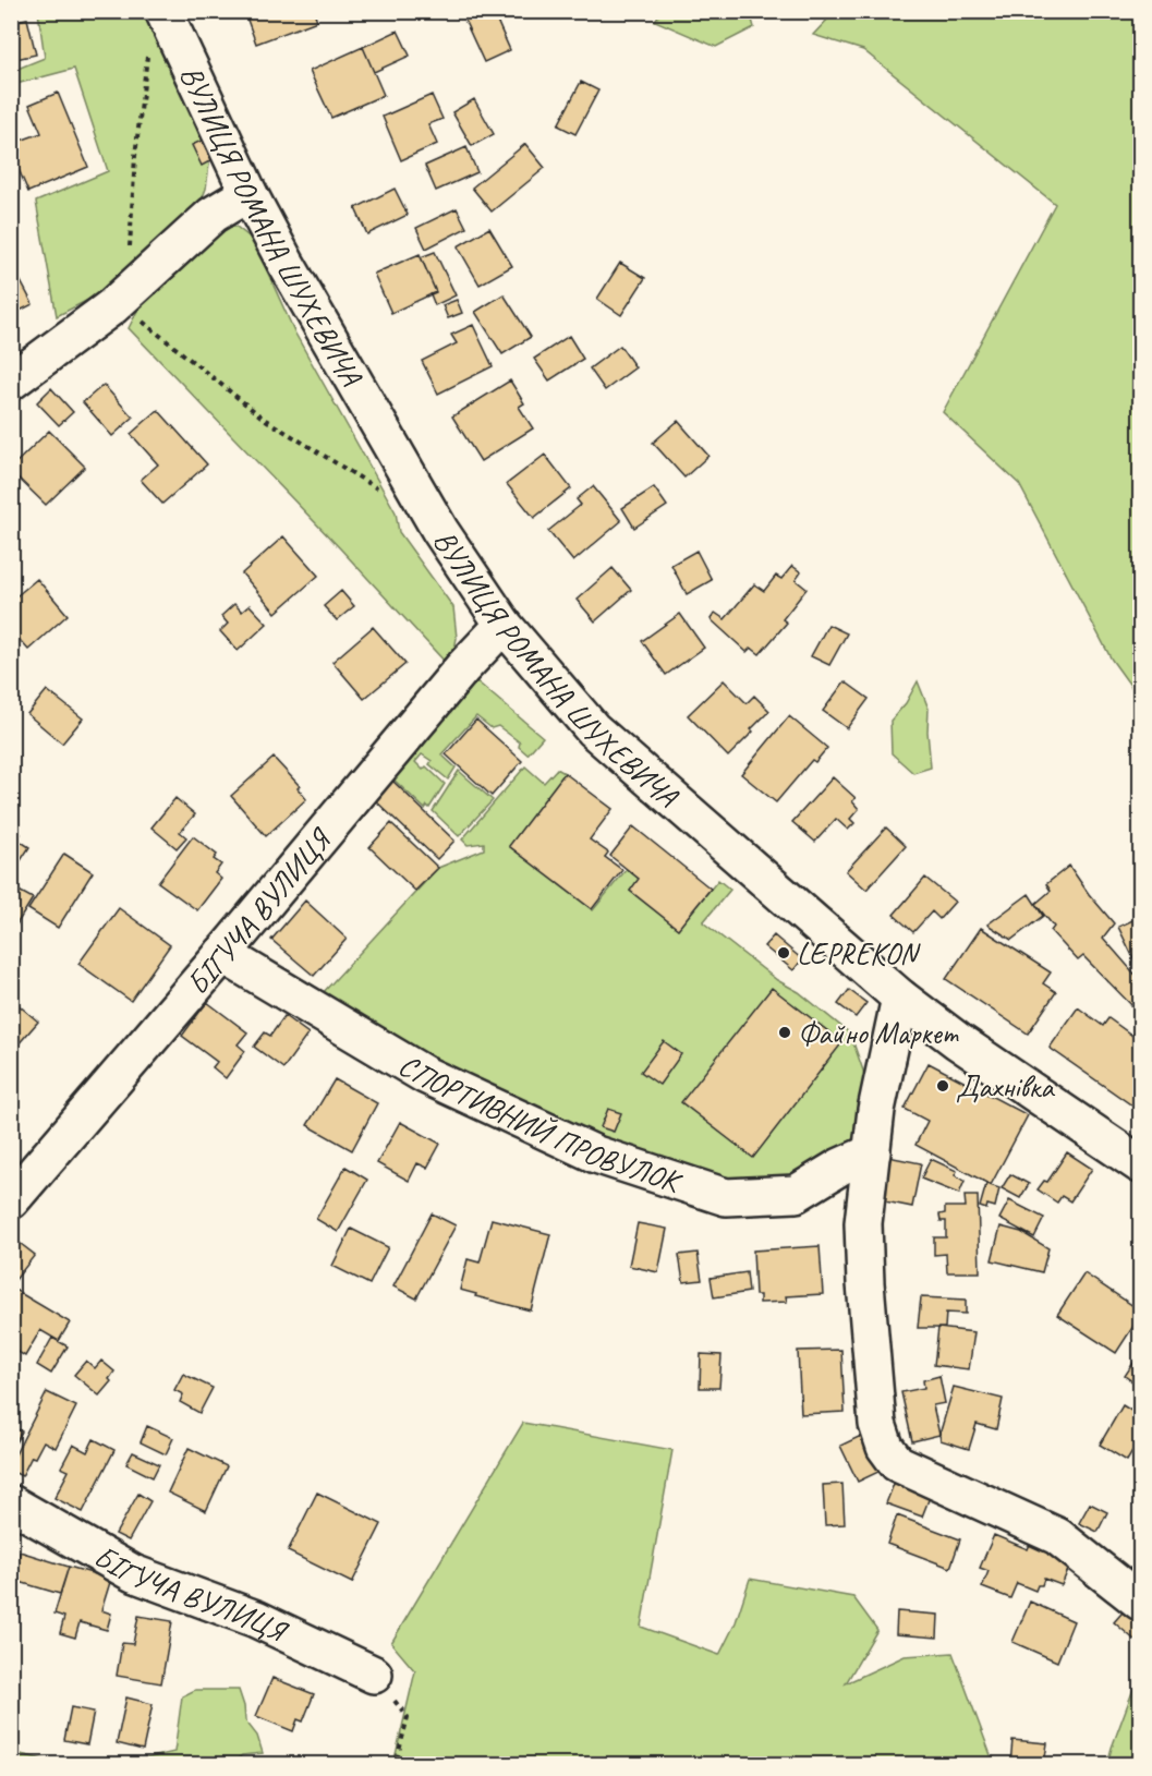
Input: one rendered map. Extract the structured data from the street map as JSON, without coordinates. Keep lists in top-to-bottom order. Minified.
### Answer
{"streets":{"street":["ВУЛИЦЯ РОМАНА ШУХЕВИЧА","БІГУЧА ВУЛИЦЯ","СПОРТИВНИЙ ПРОВУЛОК"]},"crossings":[["ВУЛИЦЯ РОМАНА ШУХЕВИЧА","БІГУЧА ВУЛИЦЯ"],["БІГУЧА ВУЛИЦЯ","СПОРТИВНИЙ ПРОВУЛОК"]],"places":["LEPREKON","Файно Маркет","Дахнівка"]}
